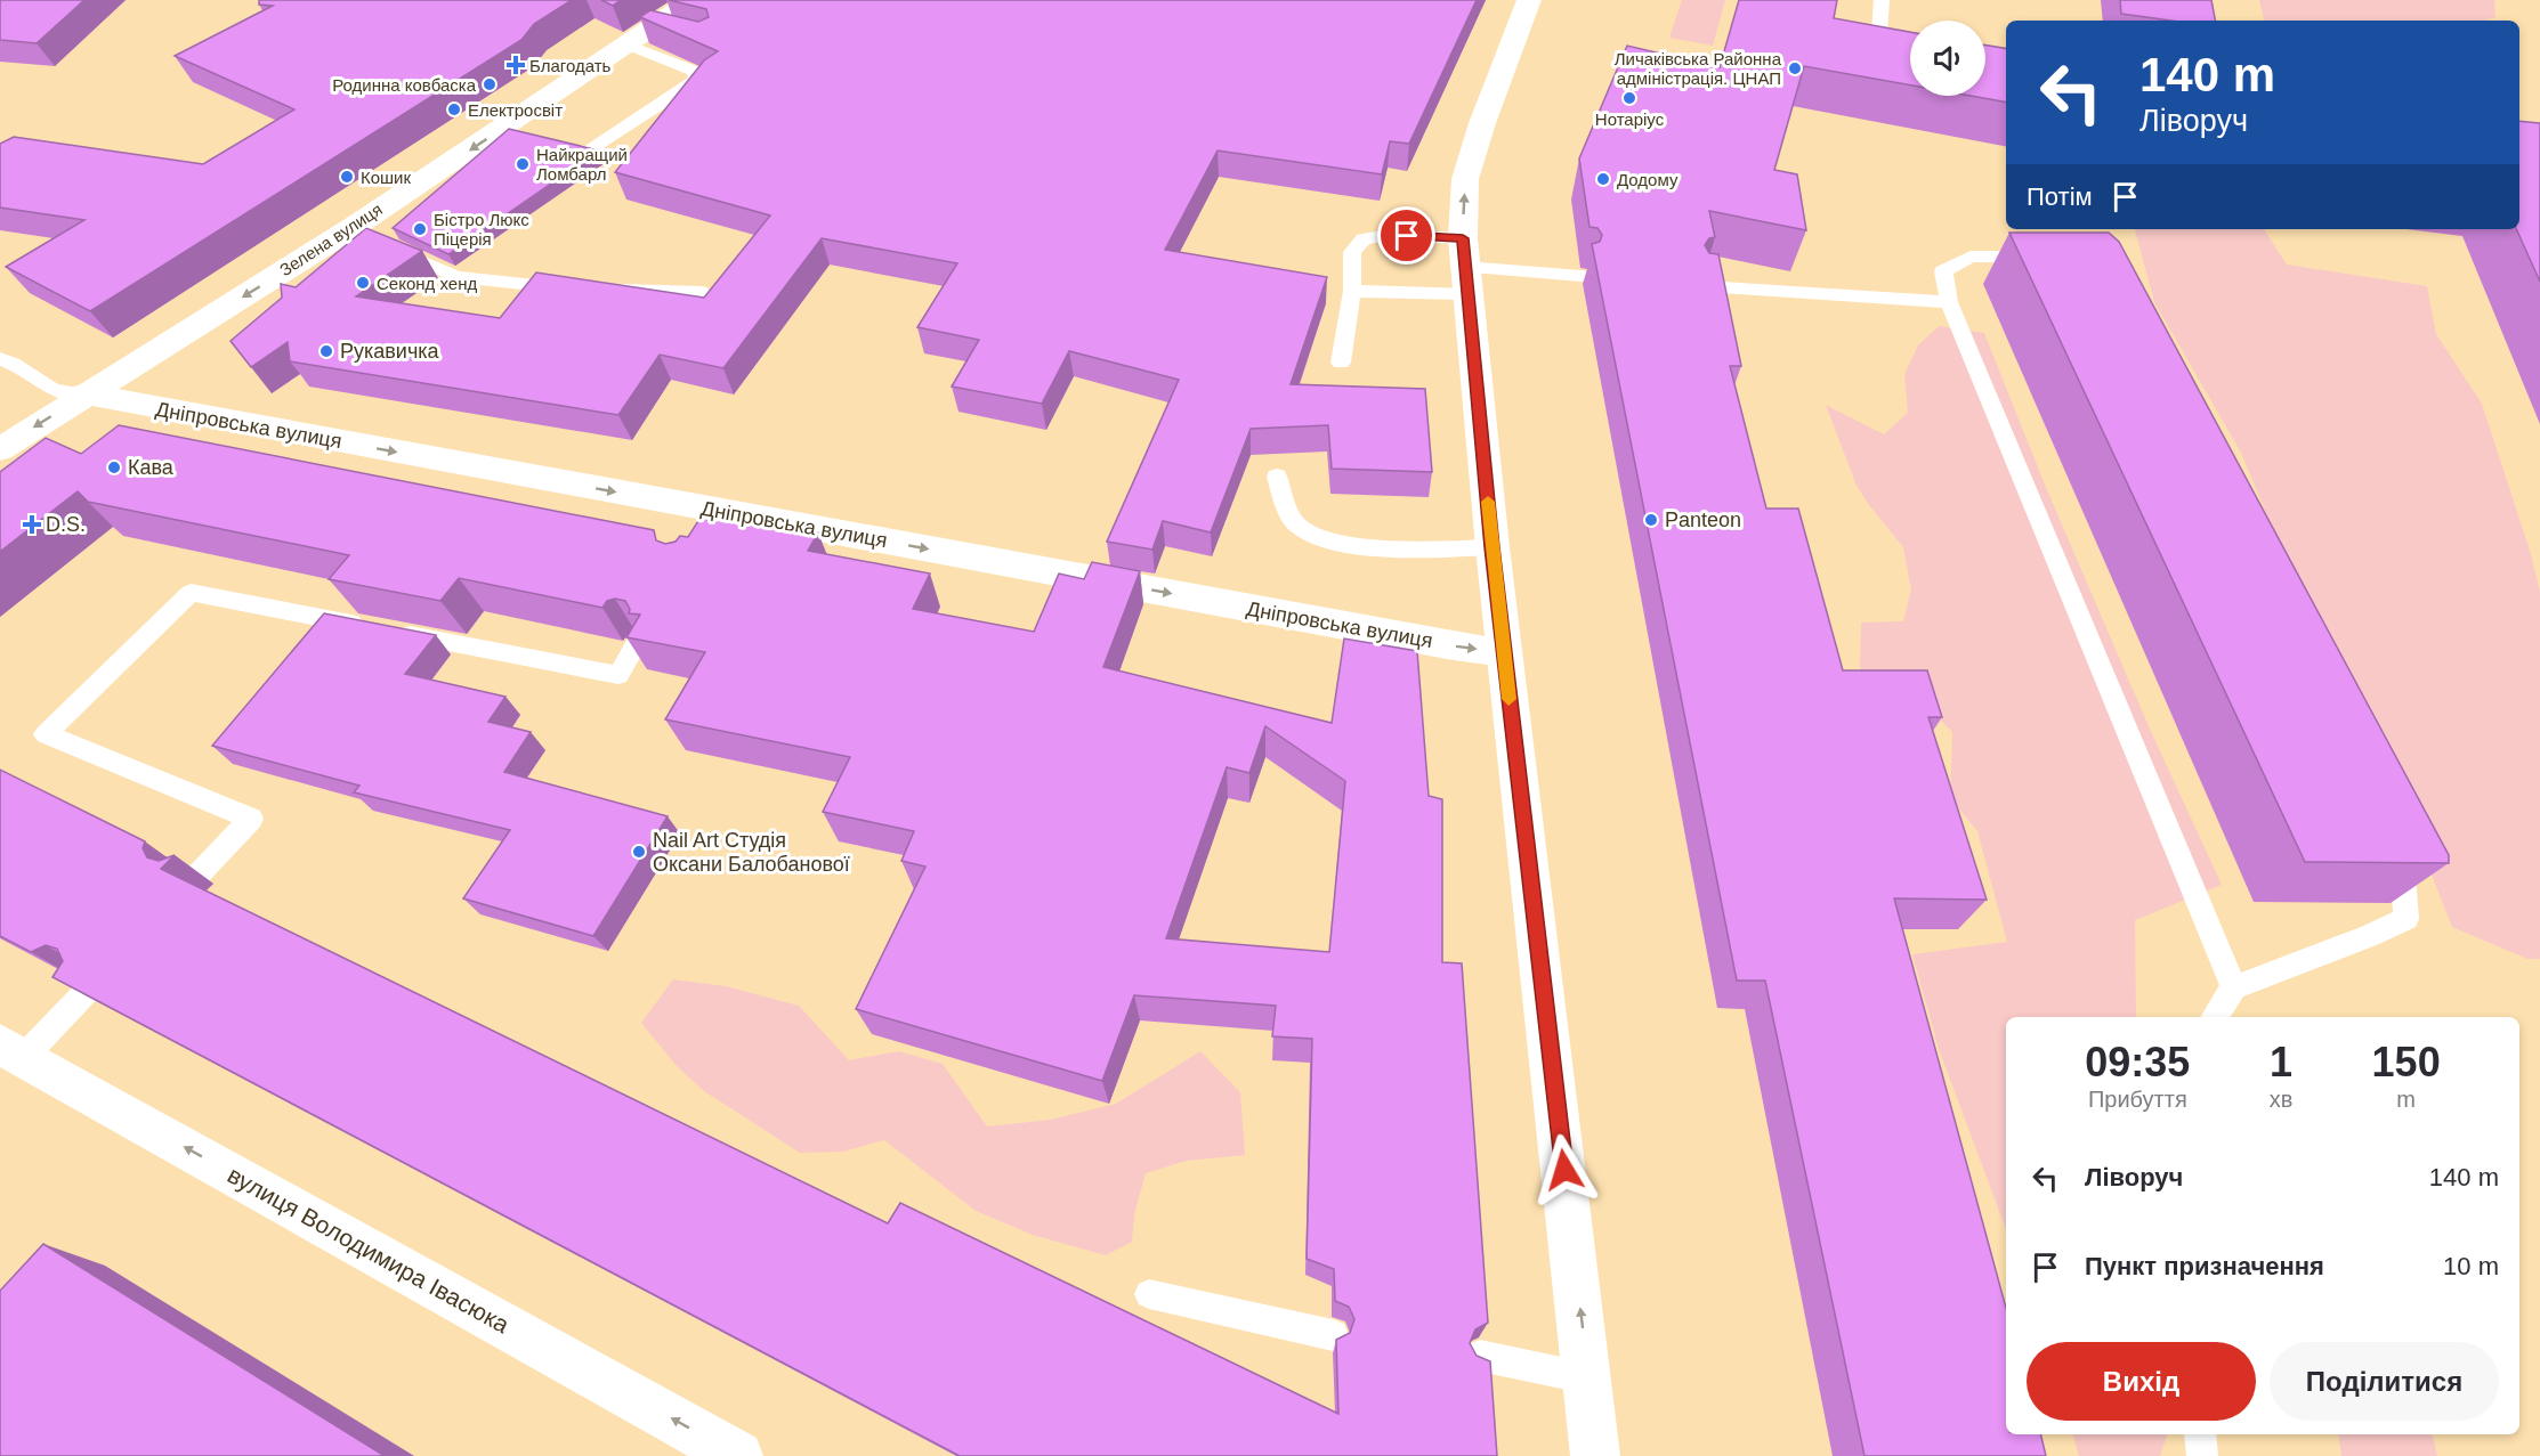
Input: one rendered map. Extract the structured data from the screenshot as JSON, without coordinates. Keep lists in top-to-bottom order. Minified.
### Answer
{"streets":{"main road":["Зелена вулиця","Дніпровська вулиця","вулиця Володимира Івасюка"]},"crossings":[["Зелена вулиця","Дніпровська вулиця"]],"one_way":["Зелена вулиця","Дніпровська вулиця","вулиця Володимира Івасюка"],"places":{"health":["Благодать","D.S."],"other":["Личаківська Районна адміністрація. ЦНАП","Родинна ковбаска","Нотаріус","Електросвіт","Найкращий Ломбарл","Кошик","Додому","Бістро Люкс Піцерія","Секонд хенд","Рукавичка","Кава","Panteon","Nail Art Студія Оксани Балобанової"]},"page":{"turn":["140 m","Ліворуч"],"then":"Потім","eta":["09:35","Прибуття","1","хв","150","m"],"list":[{"name":"Ліворуч","value":"140 m"},{"name":"Пункт призначення","value":"10 m"}],"buttons":["Вихід","Поділитися"]}}
